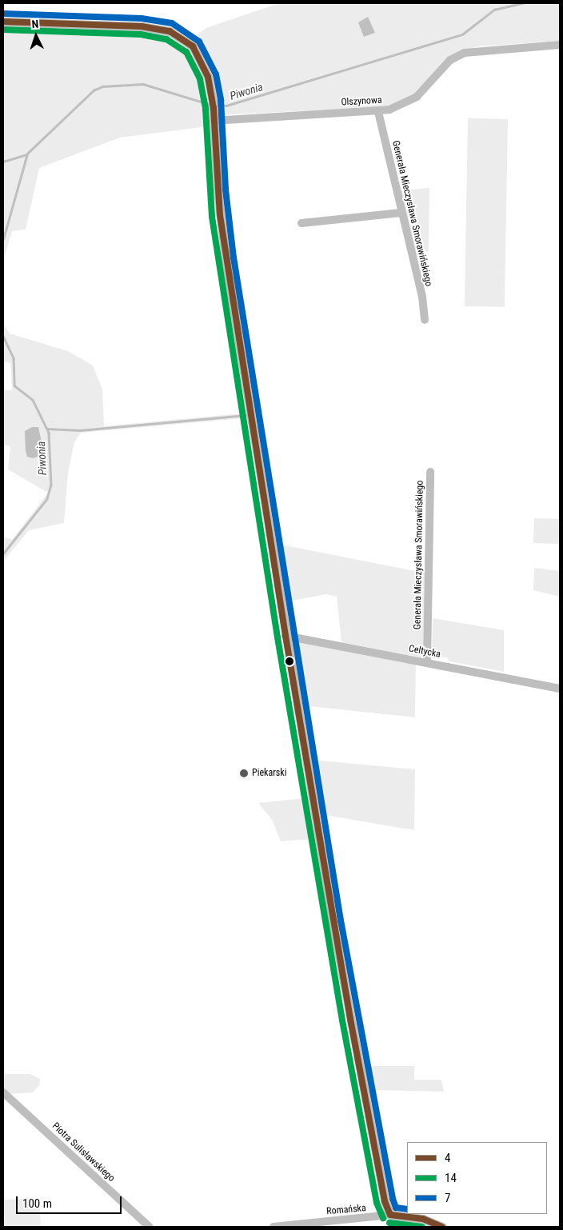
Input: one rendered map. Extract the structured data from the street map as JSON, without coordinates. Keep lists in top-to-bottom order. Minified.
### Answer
{"streets":{"street":["Olszynowa","Generała Mieczysława Smorawińskiego","Celtycka","Piotra Sulisławskiego","Romańska"]},"crossings":[["Olszynowa","Generała Mieczysława Smorawińskiego"],["Generała Mieczysława Smorawińskiego","Celtycka"]],"water":["Piwonia"],"places":["Piekarski"],"lines":["transit line 7","transit line 4","transit line 14"],"legend":["4","14","7"],"scale_bar":"100 m","north":"top"}
